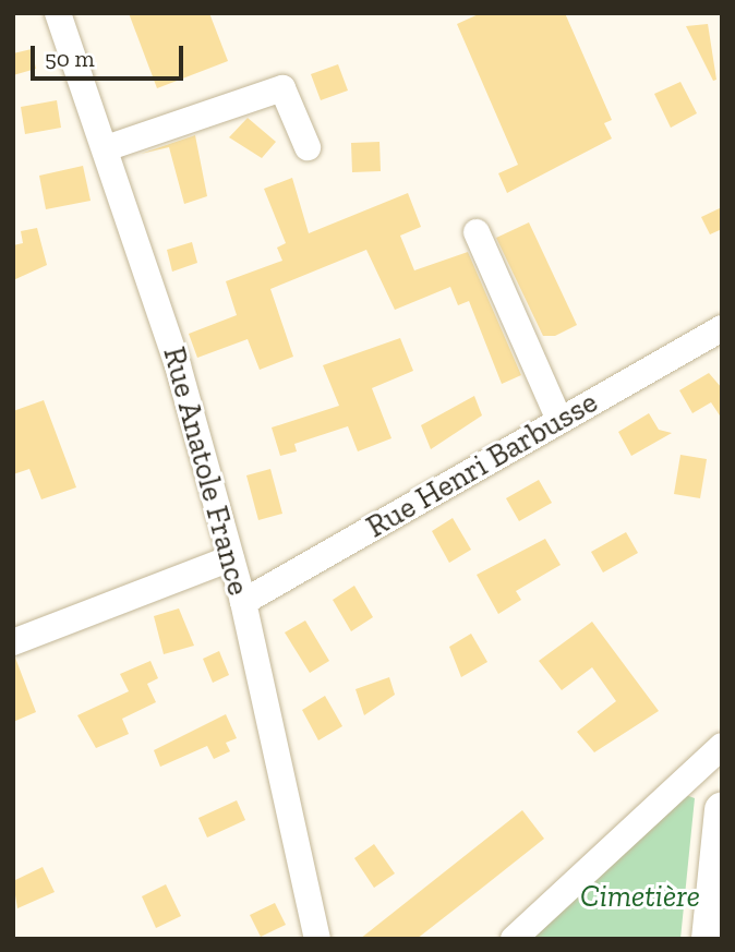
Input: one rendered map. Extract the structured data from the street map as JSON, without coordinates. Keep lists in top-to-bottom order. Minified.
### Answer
{"streets":{"street":["Rue Henri Barbusse","Rue Anatole France"]},"crossings":[["Rue Henri Barbusse","Rue Anatole France"]],"parks":["Cimetière"],"scale_bar":"50 m"}
